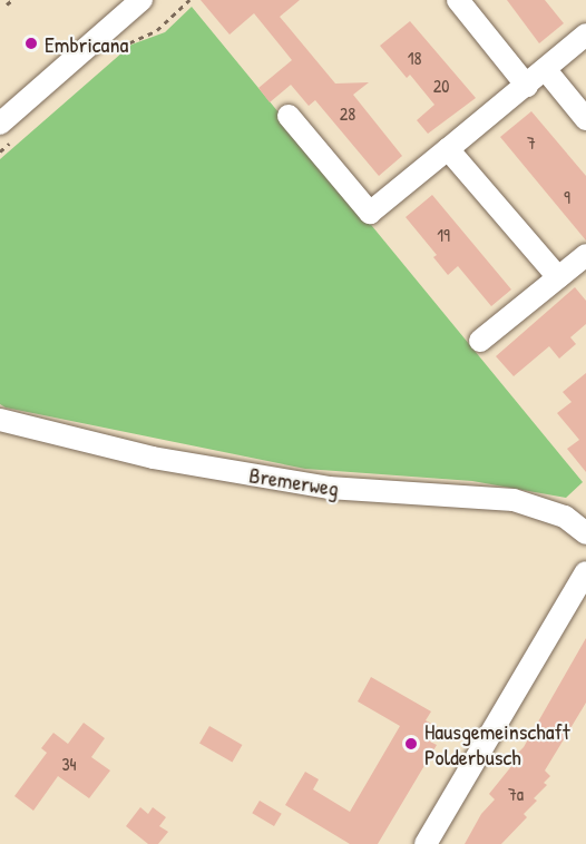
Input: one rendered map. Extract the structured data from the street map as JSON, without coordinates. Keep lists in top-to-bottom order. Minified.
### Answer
{"streets":{"street":["Bremerweg"]},"places":["Embricana","Hausgemeinschaft Polderbusch"],"house_numbers":["18","20","28","7","9","19","34","7a"]}
